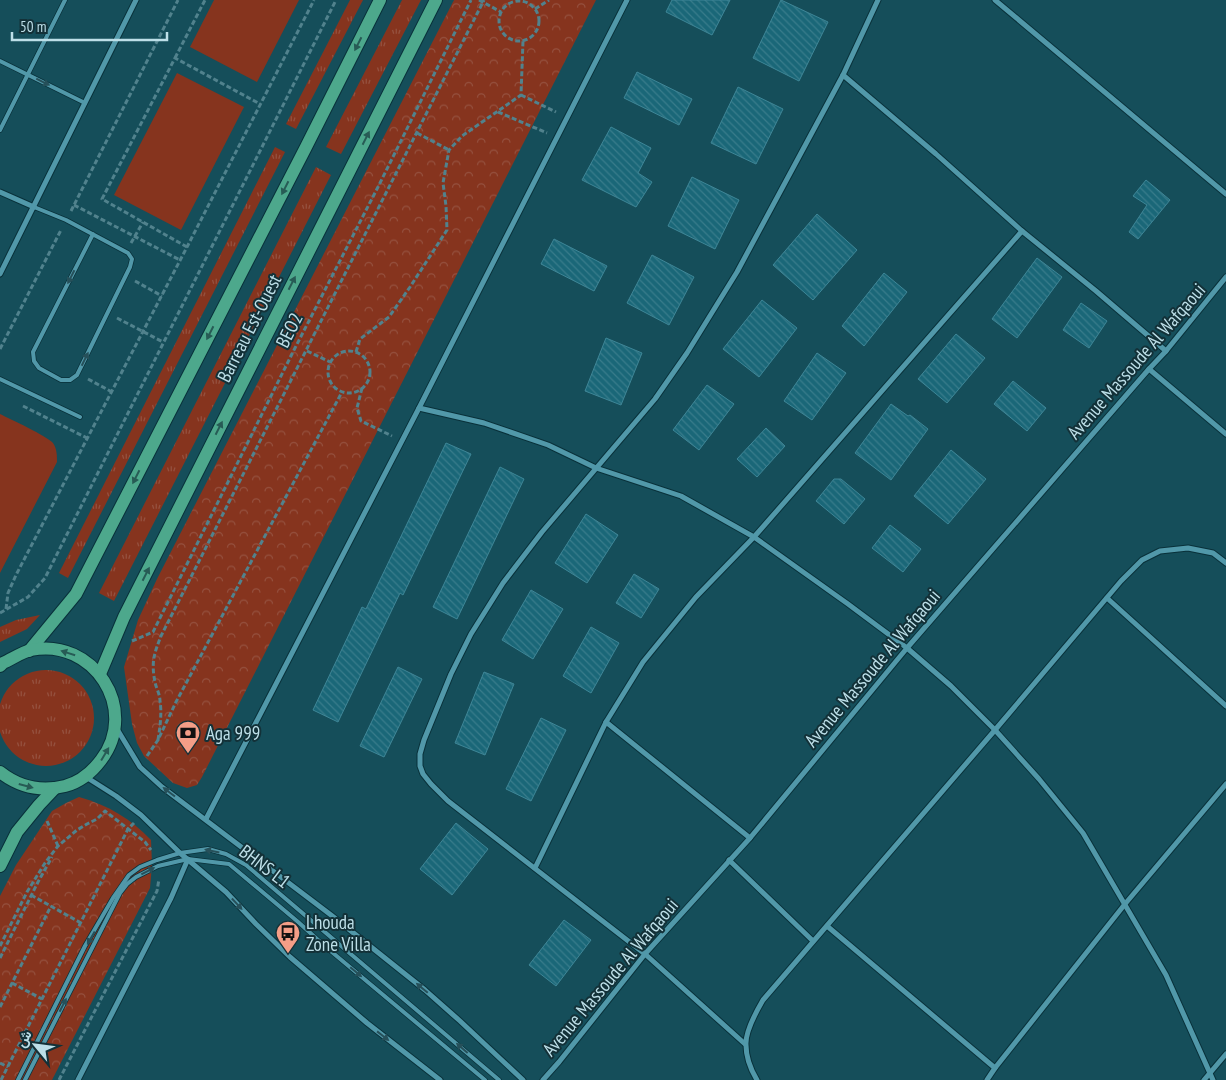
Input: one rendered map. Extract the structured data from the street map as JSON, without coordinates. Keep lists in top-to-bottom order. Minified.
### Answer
{"streets":{"main road":["Barreau Est-Ouest"],"street":["Avenue Massoude Al Wafqaoui"],"lane":["BHNS L1"],"path":["BEO2"]},"crossings":[["Barreau Est-Ouest","BEO2"]],"places":{"bank":["Aga 999"],"bus stop":["Lhouda Zone Villa"]},"scale_bar":"50 m","north":"top left"}
